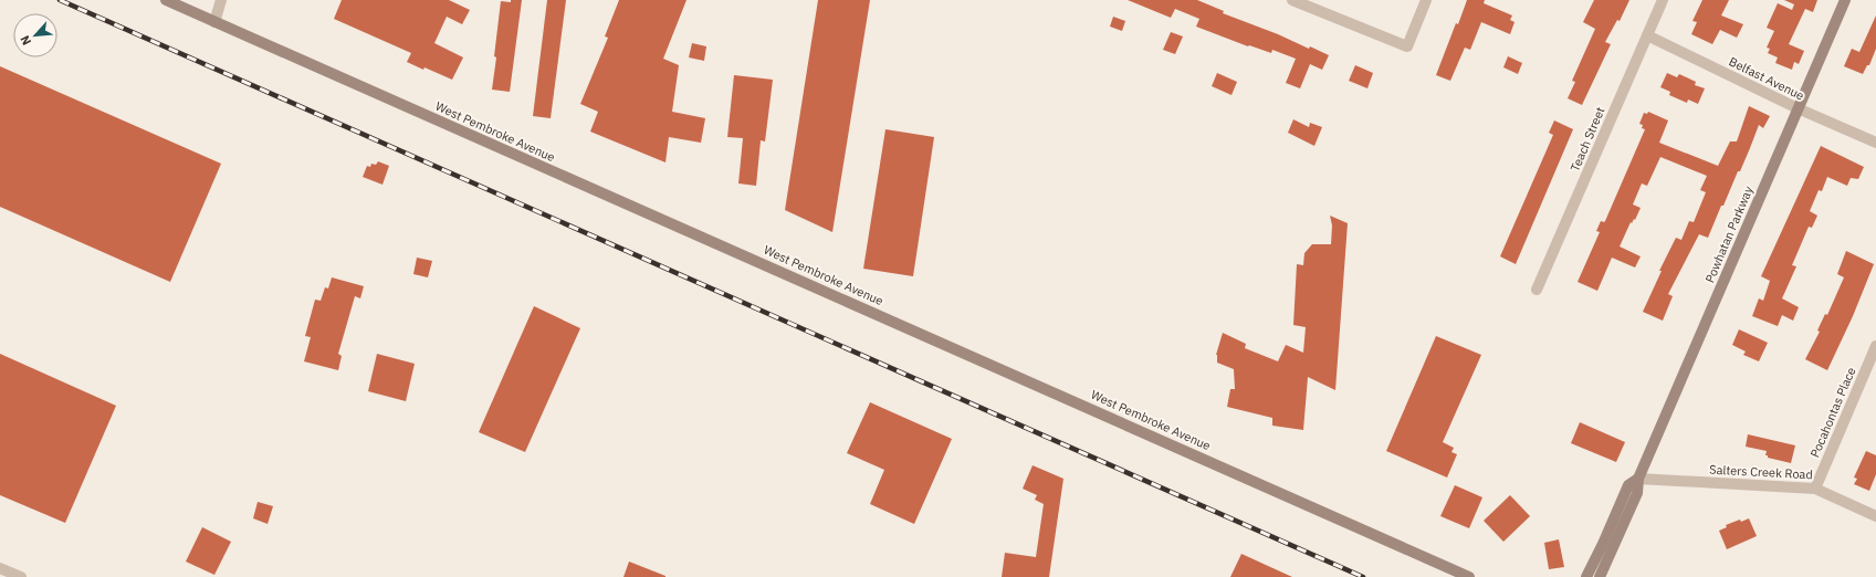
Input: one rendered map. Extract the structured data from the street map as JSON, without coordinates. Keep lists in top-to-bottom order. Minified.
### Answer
{"streets":{"main road":["West Pembroke Avenue","Powhatan Parkway"],"street":["Belfast Avenue","Teach Street","Pocahontas Place","Salters Creek Road"]},"crossings":[["Belfast Avenue","Teach Street"],["Belfast Avenue","Powhatan Parkway"],["Powhatan Parkway","Salters Creek Road"],["Pocahontas Place","Salters Creek Road"]],"north":"bottom left"}
